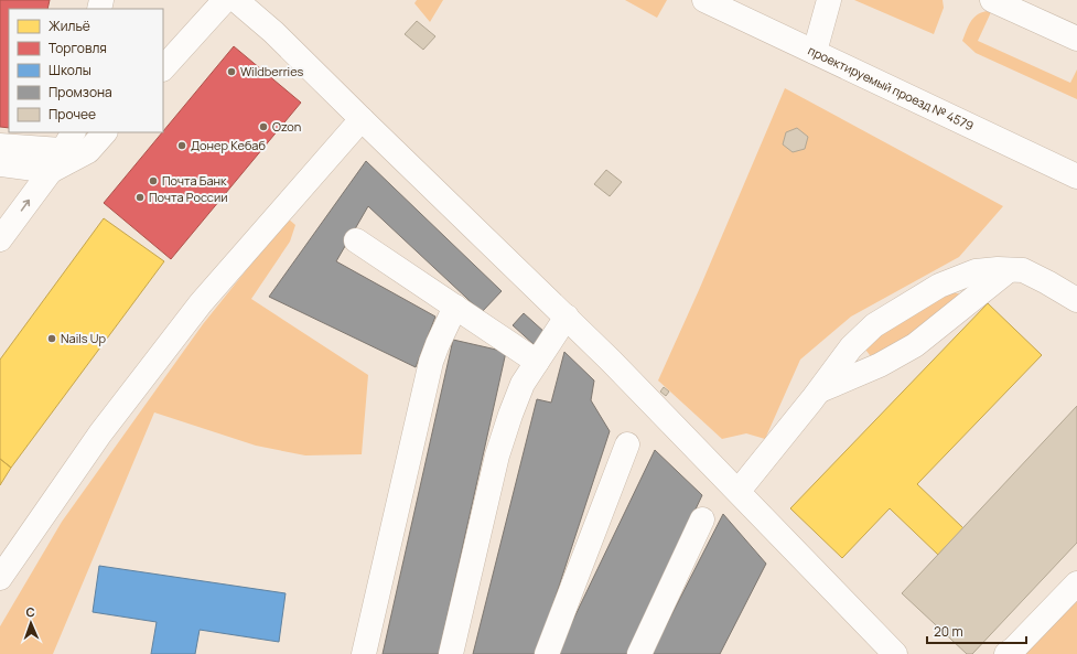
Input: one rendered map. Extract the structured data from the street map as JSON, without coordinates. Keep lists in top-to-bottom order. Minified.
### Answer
{"streets":{"street":["проектируемый проезд № 4579"]},"places":["Wildberries","Ozon","Донер Кебаб","Почта Банк","Почта России","Nails Up"],"legend":["Жильё","Торговля","Школы","Промзона","Прочее"],"scale_bar":"20 m","north":"top"}
